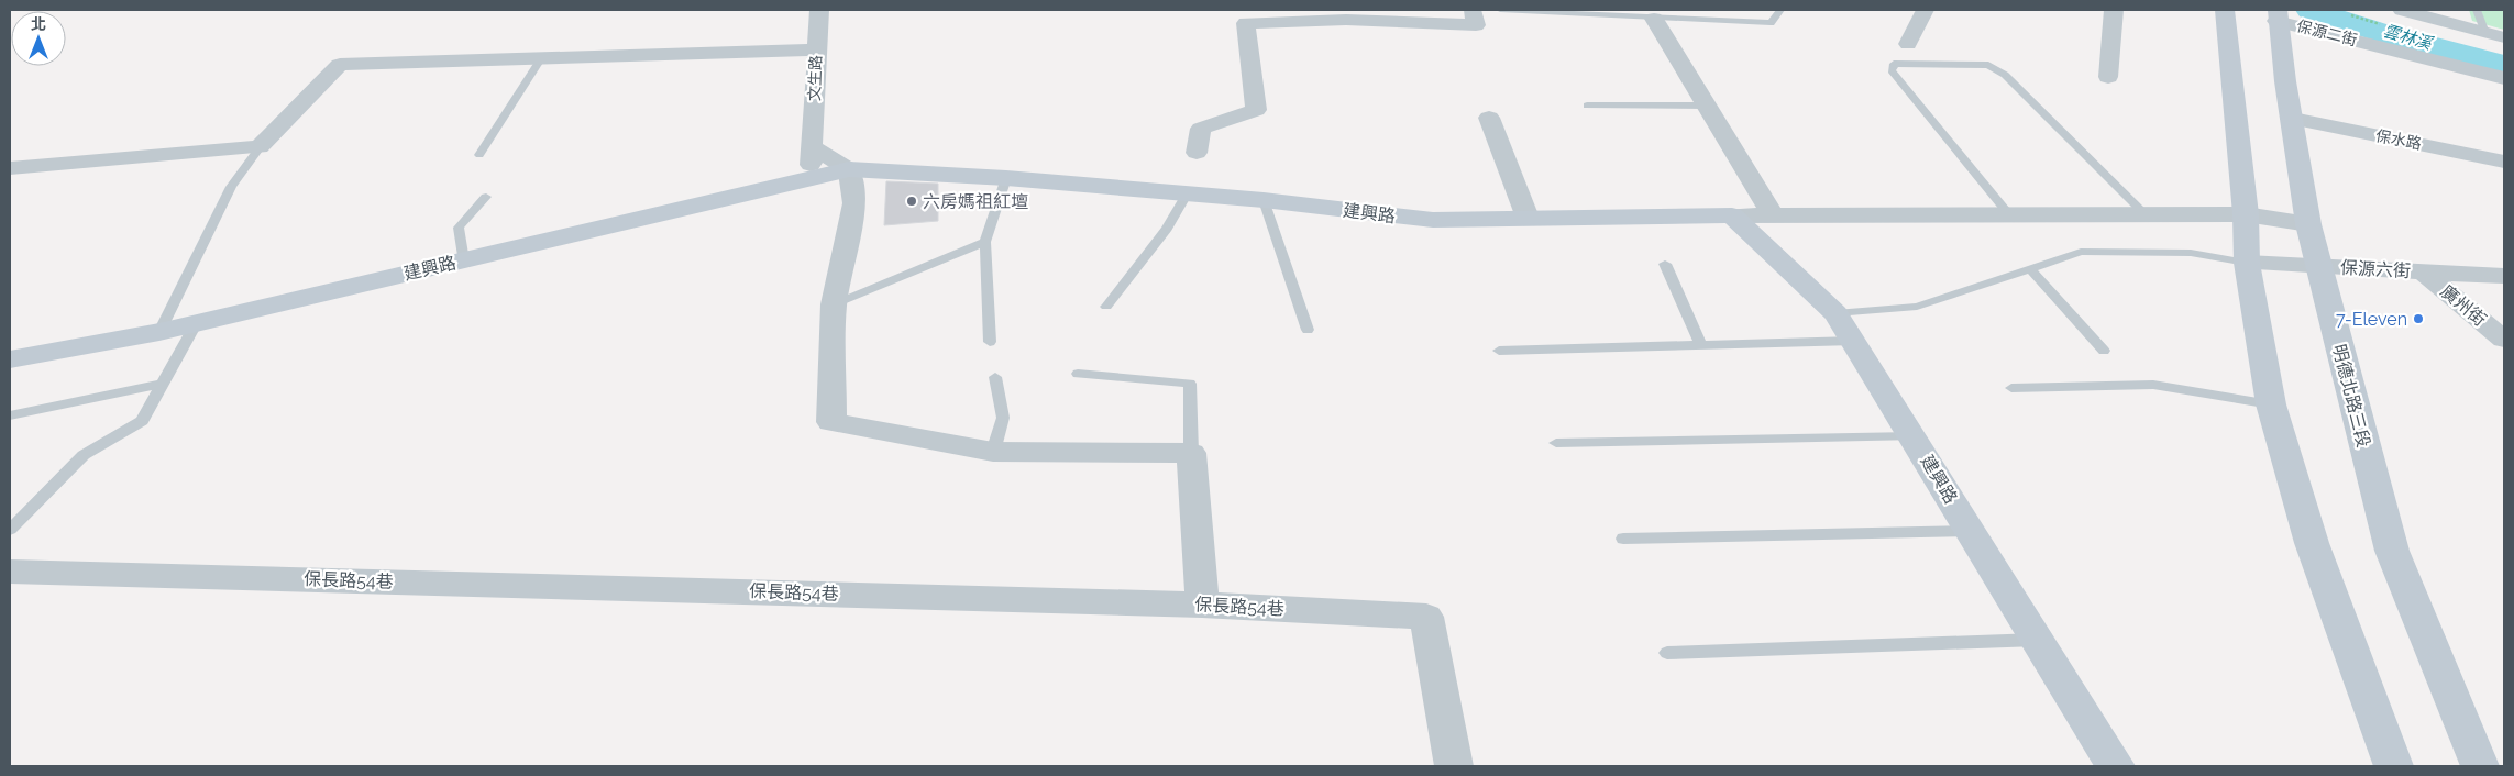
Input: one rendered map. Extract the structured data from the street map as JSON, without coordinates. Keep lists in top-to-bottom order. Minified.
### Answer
{"streets":{"main road":["建興路","明德北路三段"],"street":["保源二街","文生路","保水路","保源六街","廣州街","保長路54巷"]},"crossings":[["保源二街","明德北路三段"],["文生路","建興路"],["保水路","明德北路三段"],["建興路","明德北路三段"],["保源六街","廣州街"],["保源六街","明德北路三段"]],"water":["雲林溪"],"places":["六房媽祖紅壇","7-Eleven"],"north":"top"}
